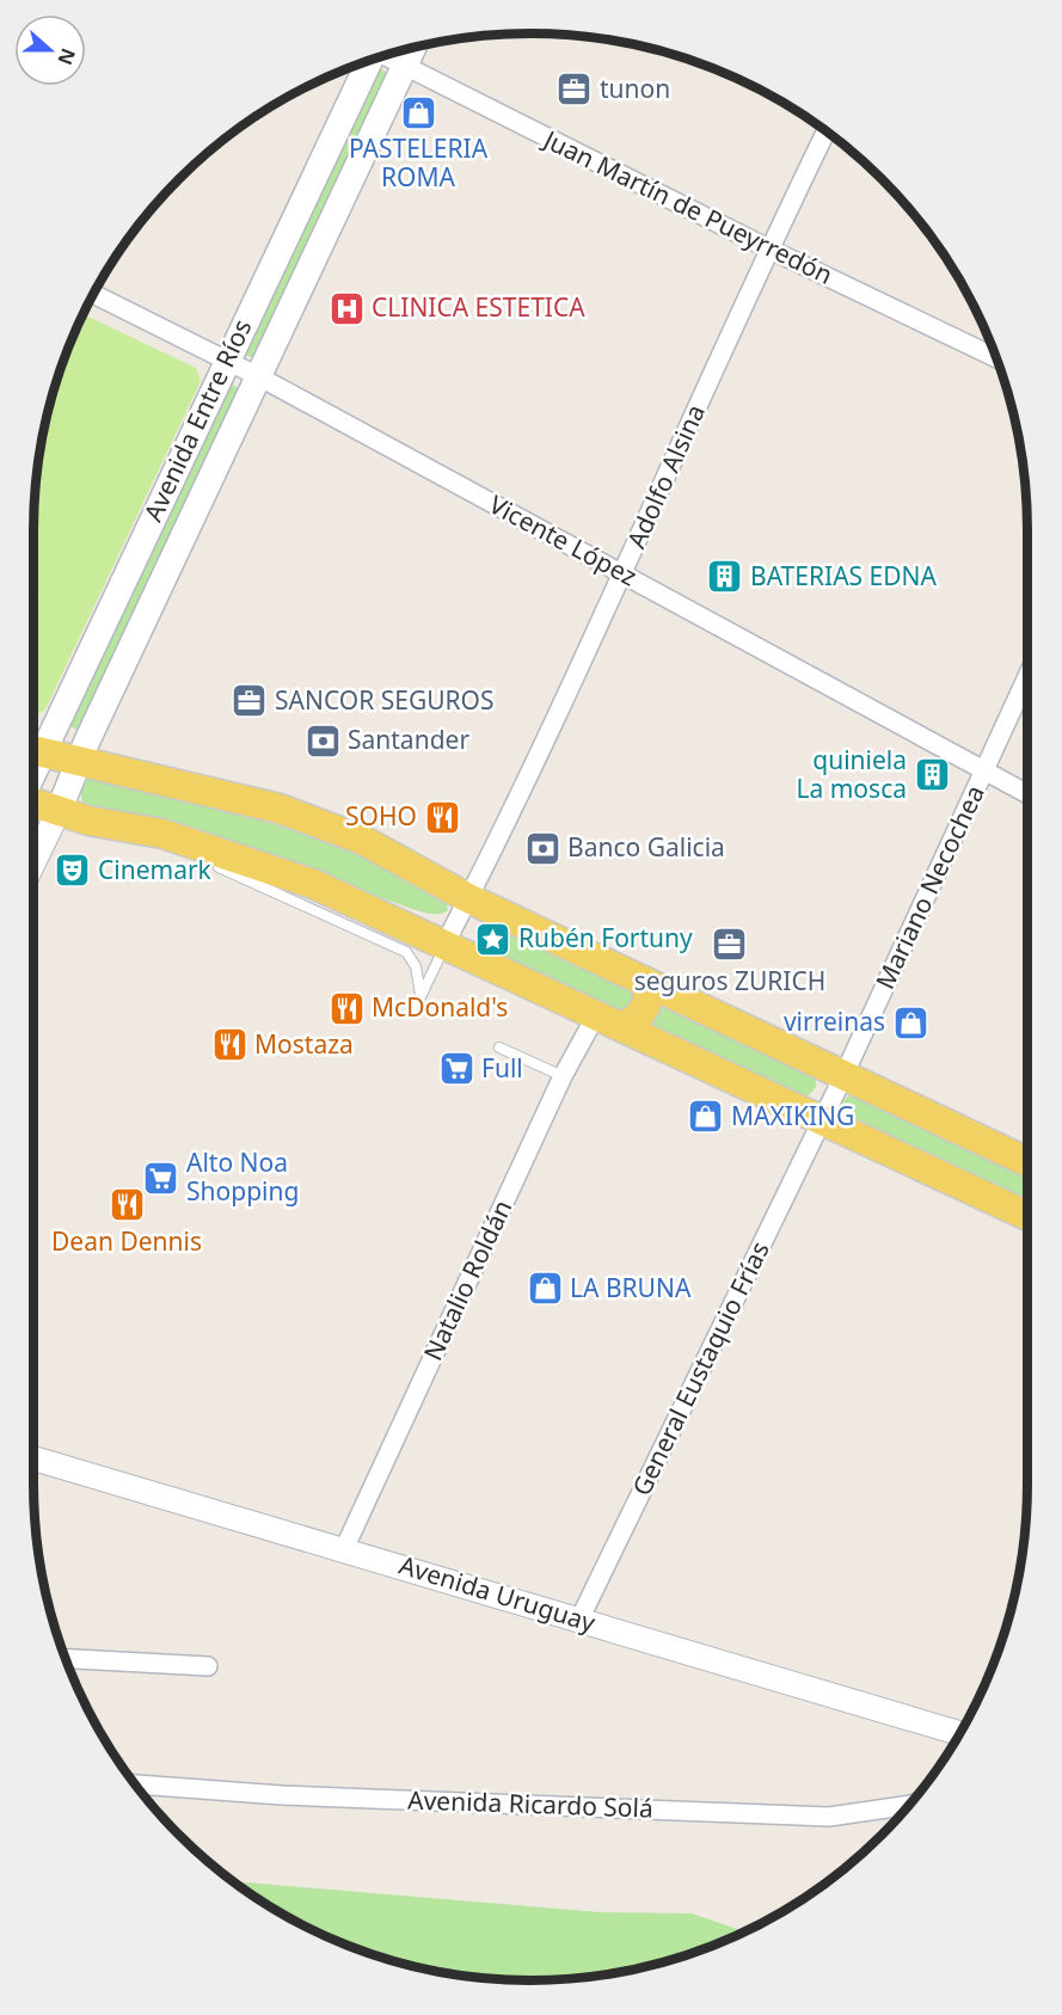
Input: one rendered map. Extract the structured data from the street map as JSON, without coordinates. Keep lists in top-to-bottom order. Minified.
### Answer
{"streets":{"main road":["Avenida Entre Ríos"],"street":["Juan Martín de Pueyrredón","Adolfo Alsina","Vicente López","Mariano Necochea","Natalio Roldán","General Eustaquio Frías","Avenida Uruguay","Avenida Ricardo Solá"]},"crossings":[["Juan Martín de Pueyrredón","Avenida Entre Ríos"],["Juan Martín de Pueyrredón","Adolfo Alsina"],["Avenida Entre Ríos","Vicente López"],["Adolfo Alsina","Vicente López"],["Vicente López","Mariano Necochea"],["Mariano Necochea","General Eustaquio Frías"],["Natalio Roldán","Avenida Uruguay"],["General Eustaquio Frías","Avenida Uruguay"]],"places":{"office":["tunon","SANCOR SEGUROS","seguros ZURICH"],"shop":["PASTELERIA ROMA","virreinas","MAXIKING","LA BRUNA"],"hospital":["CLINICA ESTETICA"],"building":["BATERIAS EDNA","quiniela La mosca"],"bank":["Santander","Banco Galicia"],"restaurant":["SOHO","McDonald's","Mostaza","Dean Dennis"],"theatre":["Cinemark"],"place":["Rubén Fortuny"],"supermarket":["Full","Alto Noa Shopping"]},"north":"right"}
